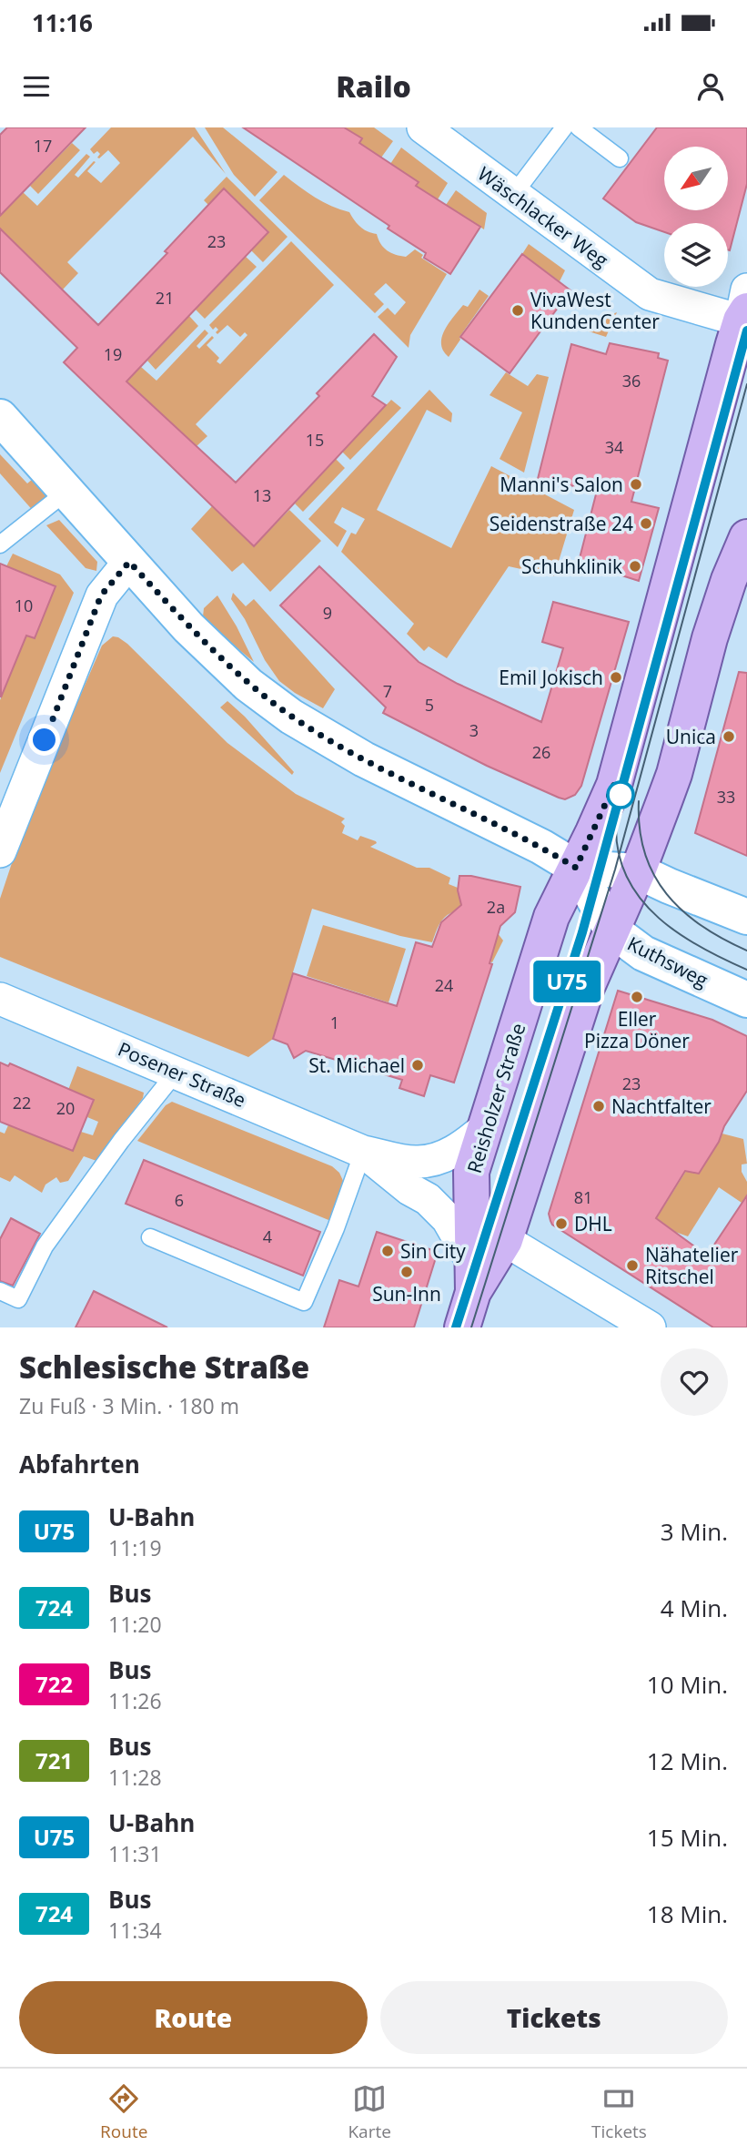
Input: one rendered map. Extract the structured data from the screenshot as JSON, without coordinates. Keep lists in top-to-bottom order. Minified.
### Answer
{"streets":{"main road":["Reisholzer Straße"],"street":["Wäschlacker Weg","Kuthsweg","Posener Straße"]},"crossings":[["Wäschlacker Weg","Reisholzer Straße"],["Kuthsweg","Reisholzer Straße"],["Posener Straße","Reisholzer Straße"]],"places":["VivaWest KundenCenter","Manni's Salon","Seidenstraße 24","Schuhklinik","Emil Jokisch","Unica","Eller Pizza Döner","St. Michael","Nachtfalter","DHL","Sin City","Nähatelier Ritschel","Sun-Inn"],"lines":["metro line U75"],"house_numbers":["17","23","21","19","36","15","34","13","10","9","7","5","3","26","33","2a","24","1","23","22","20","81","6","4"],"north":"bottom left","page":{"status":"11:16","header":"Railo","on_map":"U75","heading":[["Schlesische Straße","Zu Fuß · 3 Min. · 180 m"],"Abfahrten"],"list":[{"mark":"U75","name":"U-Bahn","note":"11:19","value":"3 Min."},{"mark":"724","name":"Bus","note":"11:20","value":"4 Min."},{"mark":"722","name":"Bus","note":"11:26","value":"10 Min."},{"mark":"721","name":"Bus","note":"11:28","value":"12 Min."},{"mark":"U75","name":"U-Bahn","note":"11:31","value":"15 Min."},{"mark":"724","name":"Bus","note":"11:34","value":"18 Min."}],"buttons":["Route","Tickets"],"tabs":["Route","Karte","Tickets"]}}
